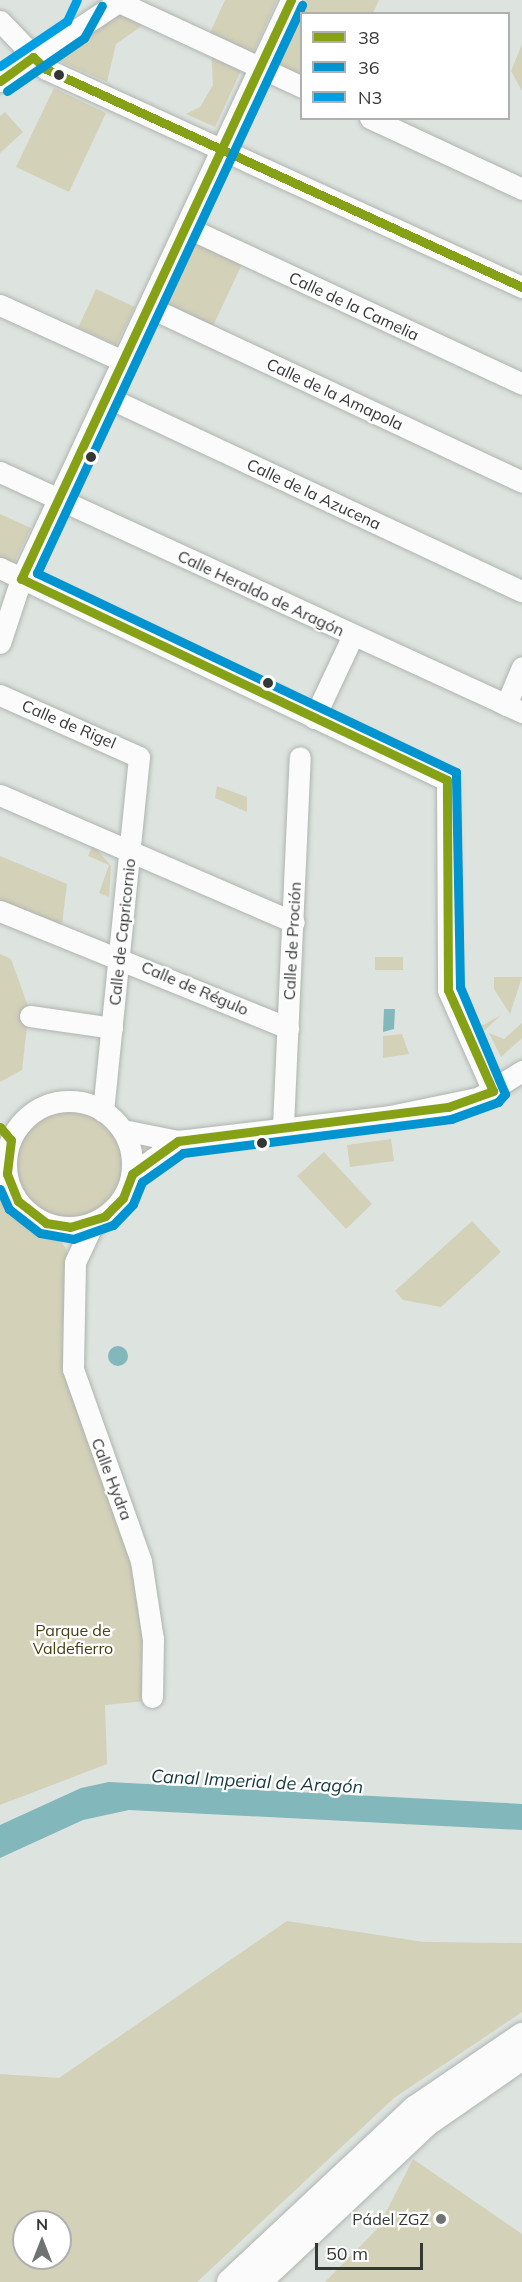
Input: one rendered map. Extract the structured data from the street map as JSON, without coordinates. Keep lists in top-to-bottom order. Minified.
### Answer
{"streets":{"street":["Calle de la Camelia","Calle de la Amapola","Calle de la Azucena","Calle Heraldo de Aragón","Calle de Rigel","Calle de Capricornio","Calle de Proción","Calle de Régulo","Calle Hydra"]},"crossings":[["Calle de Rigel","Calle de Capricornio"],["Calle de Capricornio","Calle de Régulo"],["Calle de Capricornio","Calle Hydra"],["Calle de Proción","Calle de Régulo"]],"water":["Canal Imperial de Aragón"],"parks":["Parque de Valdefierro"],"places":["Pádel ZGZ"],"lines":["transit line 38","transit line N3","transit line 36"],"legend":["38","36","N3"],"scale_bar":"50 m","north":"top"}
